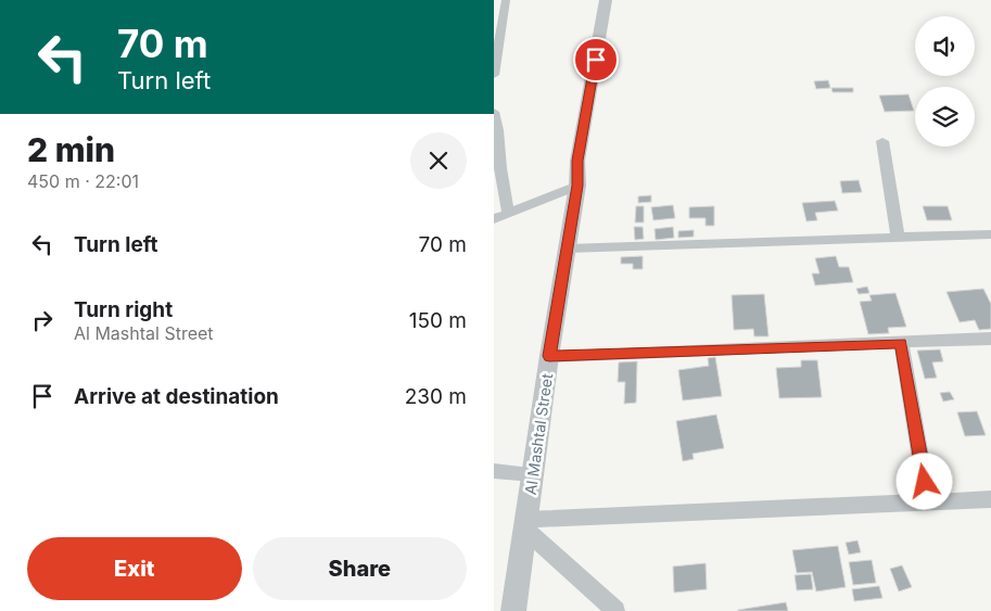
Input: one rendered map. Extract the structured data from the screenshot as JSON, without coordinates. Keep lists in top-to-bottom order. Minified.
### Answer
{"streets":{"street":["Al Mashtal Street"]},"page":{"turn":["70 m","Turn left"],"heading":["2 min","450 m · 22:01"],"list":[{"name":"Turn left","value":"70 m"},{"name":"Turn right","note":"Al Mashtal Street","value":"150 m"},{"name":"Arrive at destination","value":"230 m"}],"buttons":["Exit","Share"]}}
